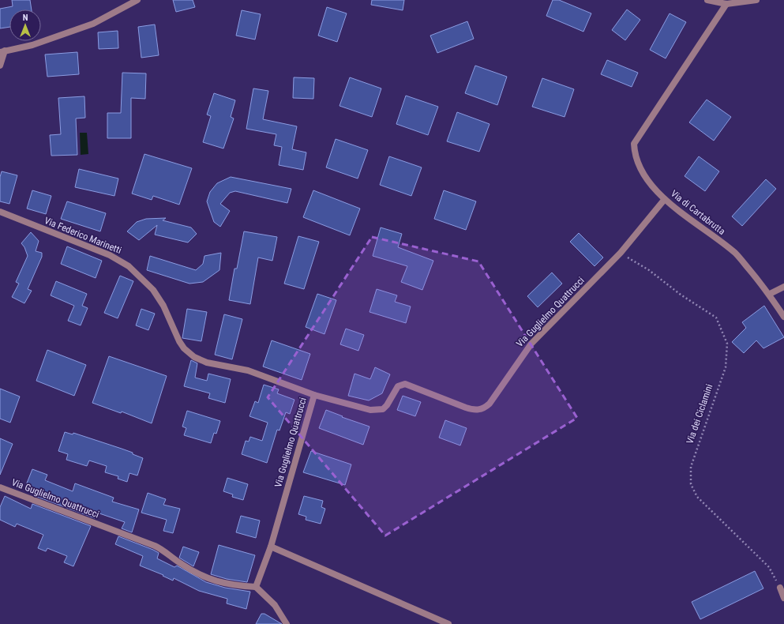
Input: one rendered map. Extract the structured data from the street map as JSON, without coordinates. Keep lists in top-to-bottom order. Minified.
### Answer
{"streets":{"street":["Via di Cartabrutta","Via Federico Marinetti","Via Guglielmo Quattrucci"],"path":["Via dei Ciclamini"]},"crossings":[["Via di Cartabrutta","Via Guglielmo Quattrucci"],["Via Federico Marinetti","Via Guglielmo Quattrucci"],["Via Guglielmo Quattrucci","Via dei Ciclamini"]],"north":"top"}
